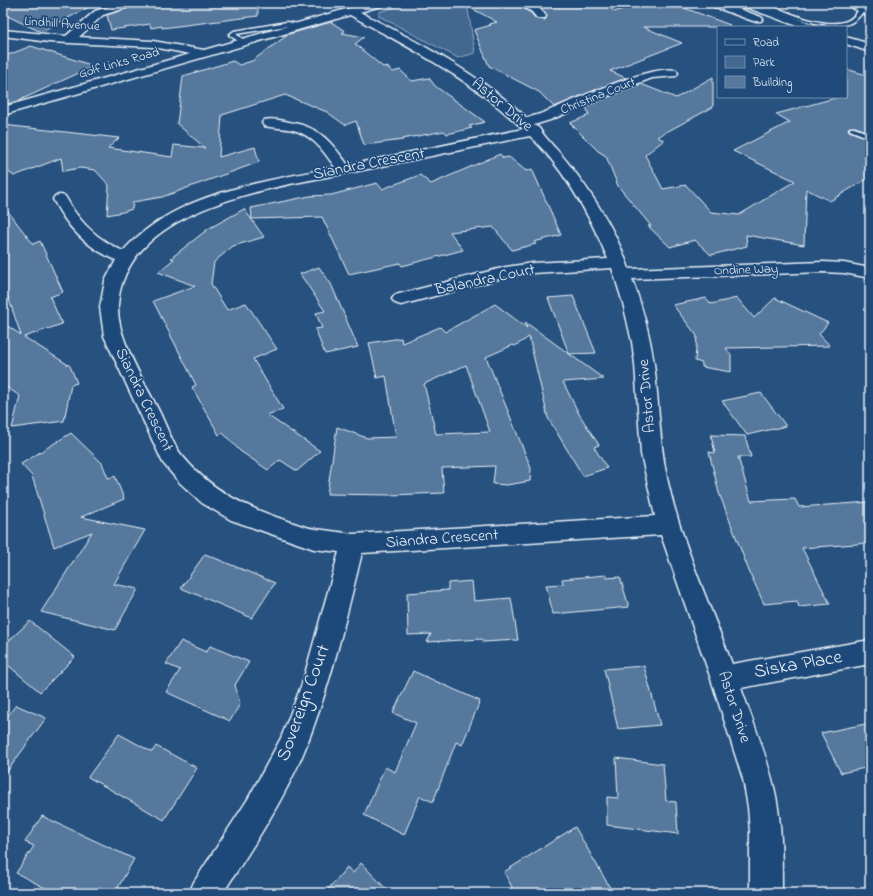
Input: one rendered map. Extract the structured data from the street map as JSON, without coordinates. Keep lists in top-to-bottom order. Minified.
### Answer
{"streets":{"street":["Lindhill Avenue","Golf Links Road","Christina Court","Astor Drive","Siandra Crescent","Ondine Way","Balandra Court","Siska Place","Sovereign Court"]},"crossings":[["Lindhill Avenue","Golf Links Road"],["Golf Links Road","Astor Drive"],["Christina Court","Astor Drive"],["Christina Court","Siandra Crescent"],["Astor Drive","Siandra Crescent"],["Astor Drive","Ondine Way"],["Astor Drive","Balandra Court"],["Astor Drive","Siska Place"],["Siandra Crescent","Sovereign Court"],["Ondine Way","Balandra Court"]],"legend":["Road","Park","Building"]}
